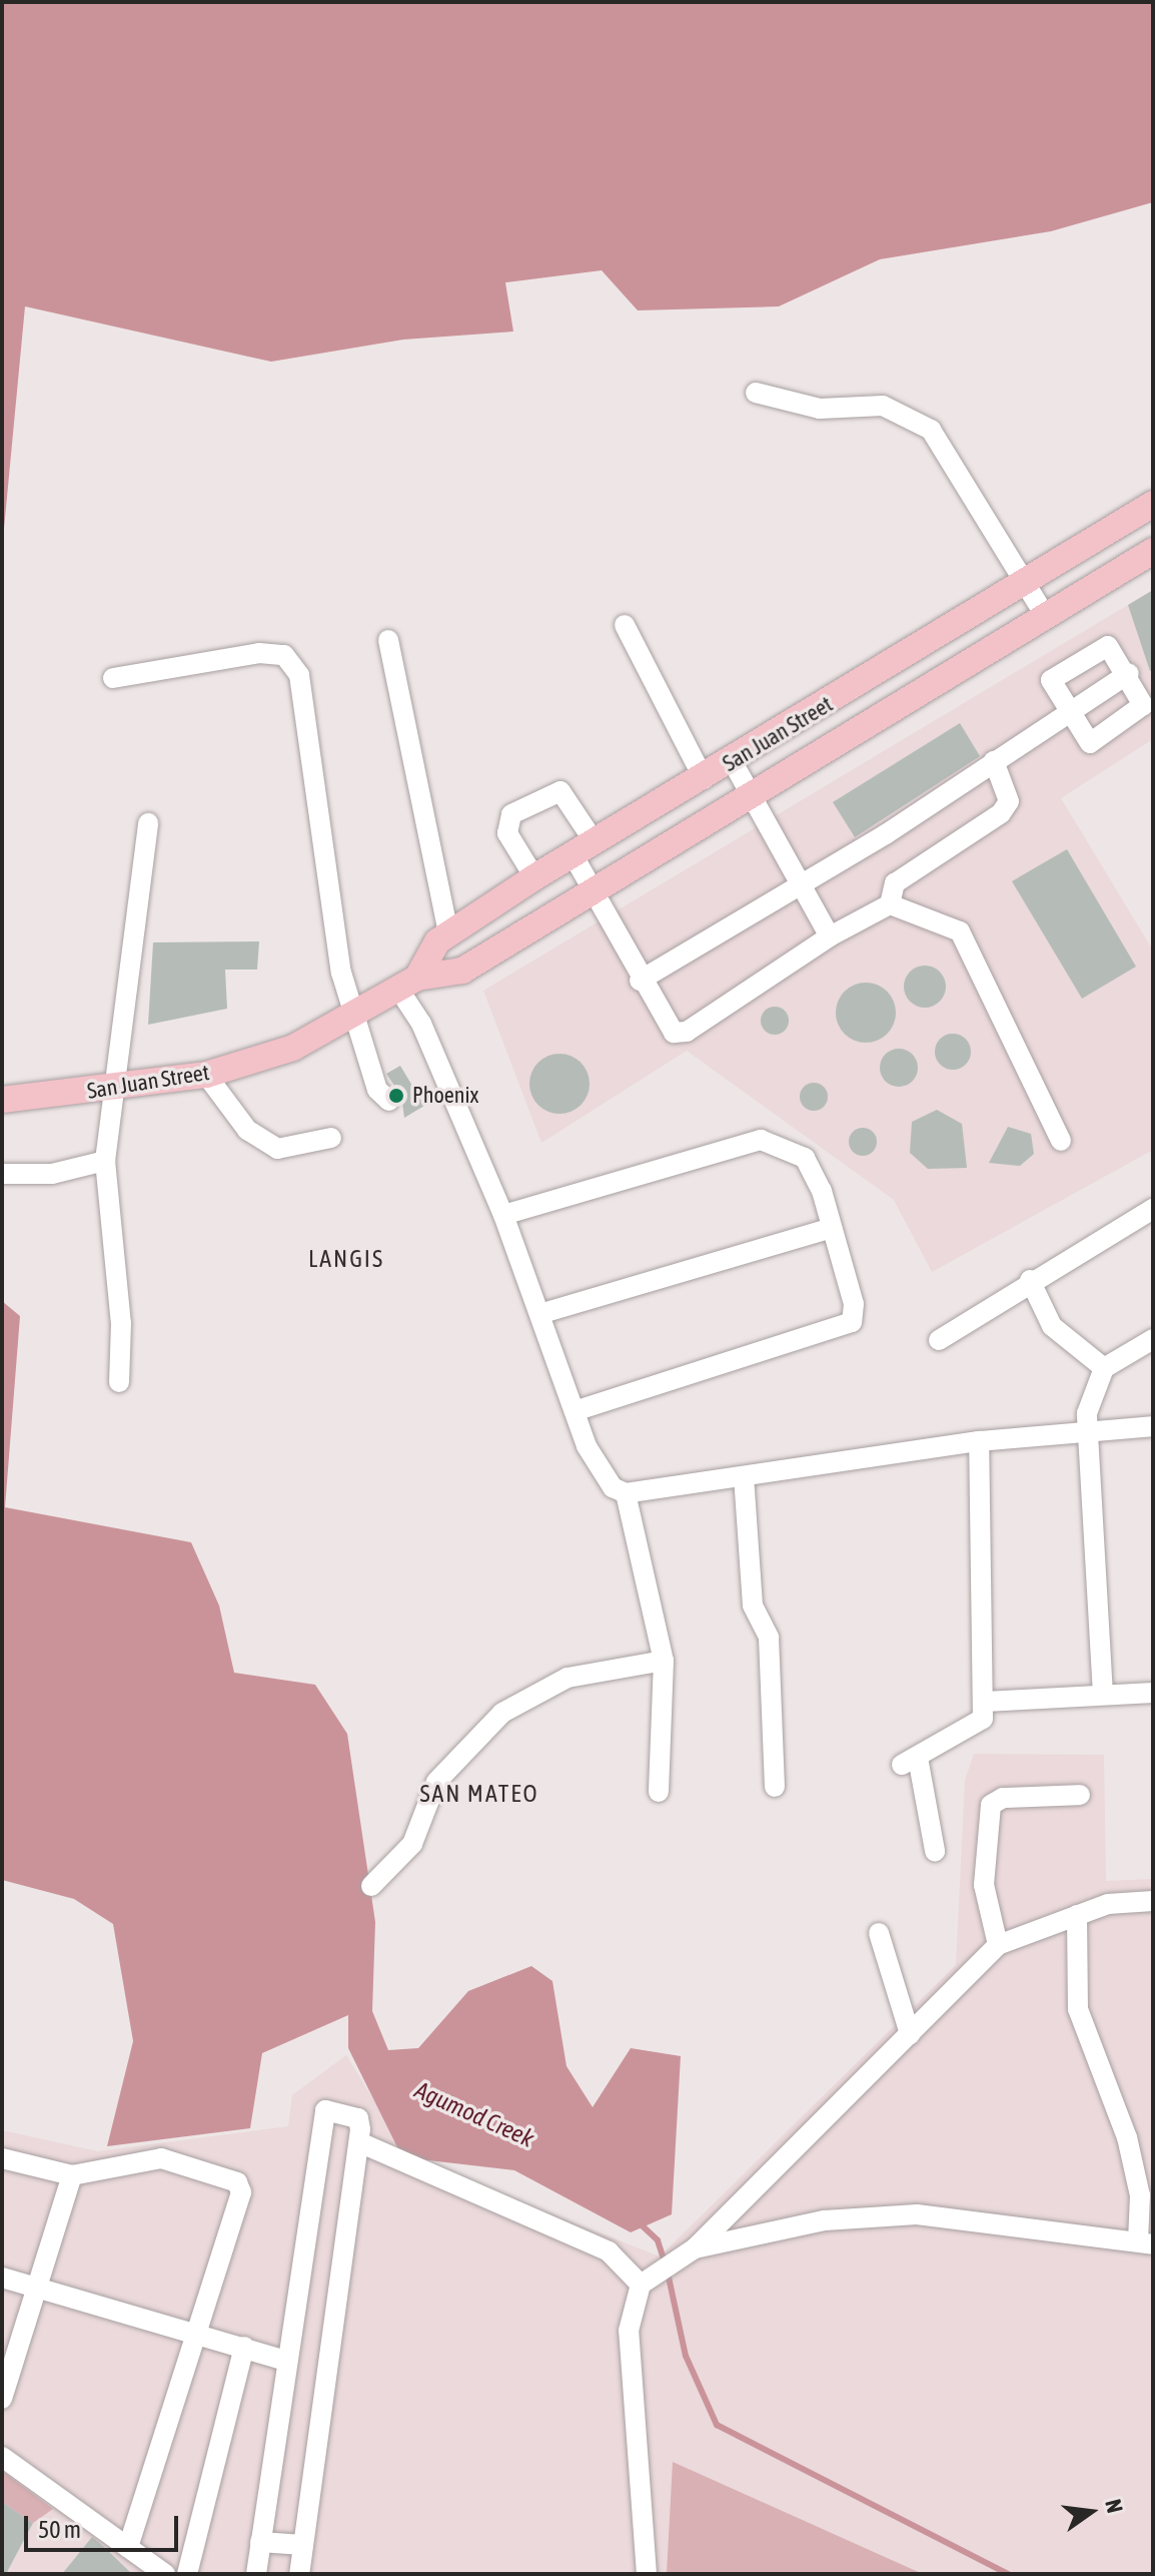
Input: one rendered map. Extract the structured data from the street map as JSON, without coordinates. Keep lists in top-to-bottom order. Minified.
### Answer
{"streets":{"main road":["San Juan Street"]},"districts":["LANGIS","SAN MATEO"],"water":["Agumod Creek"],"places":["Phoenix"],"scale_bar":"50 m","north":"right"}
